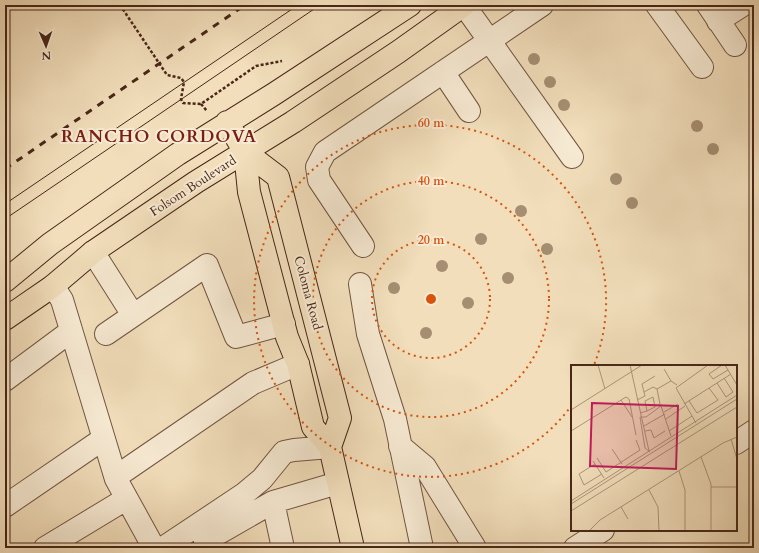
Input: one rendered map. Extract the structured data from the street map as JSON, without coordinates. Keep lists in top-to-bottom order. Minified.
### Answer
{"streets":{"main road":["Folsom Boulevard","Coloma Road"]},"crossings":[["Folsom Boulevard","Coloma Road"]],"districts":["RANCHO CORDOVA"],"north":"bottom","rings":["60 m","40 m","20 m"]}
